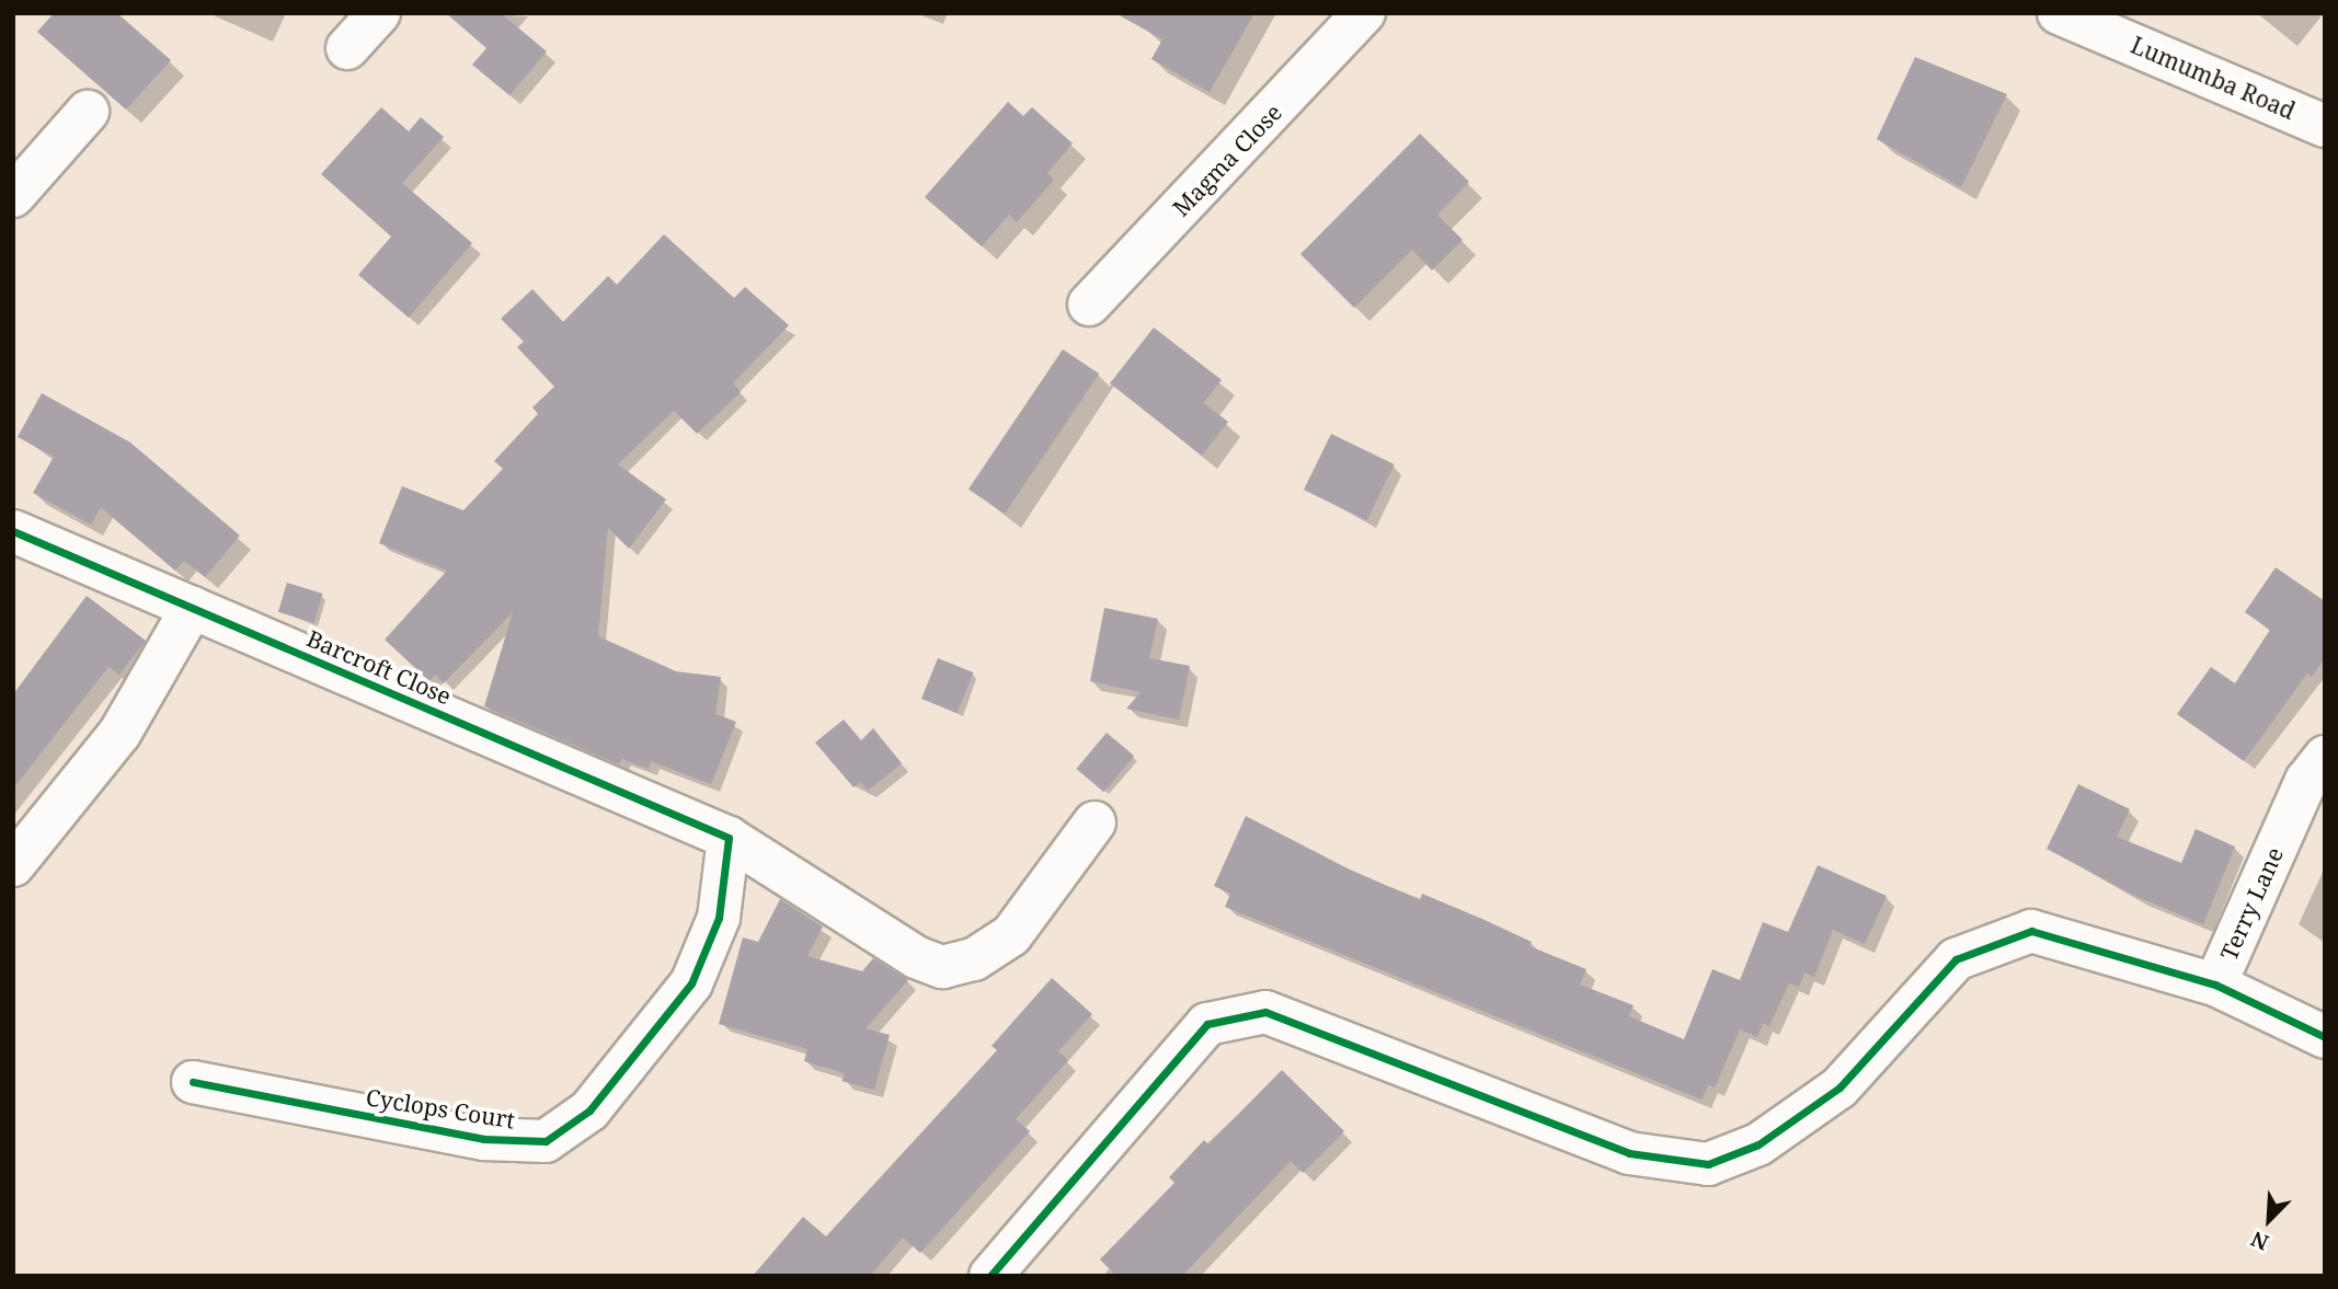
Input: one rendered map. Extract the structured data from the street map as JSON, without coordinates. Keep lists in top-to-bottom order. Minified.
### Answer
{"streets":{"street":["Lumumba Road","Magma Close","Barcroft Close","Terry Lane","Cyclops Court"]},"crossings":[["Barcroft Close","Cyclops Court"]],"north":"bottom left"}
